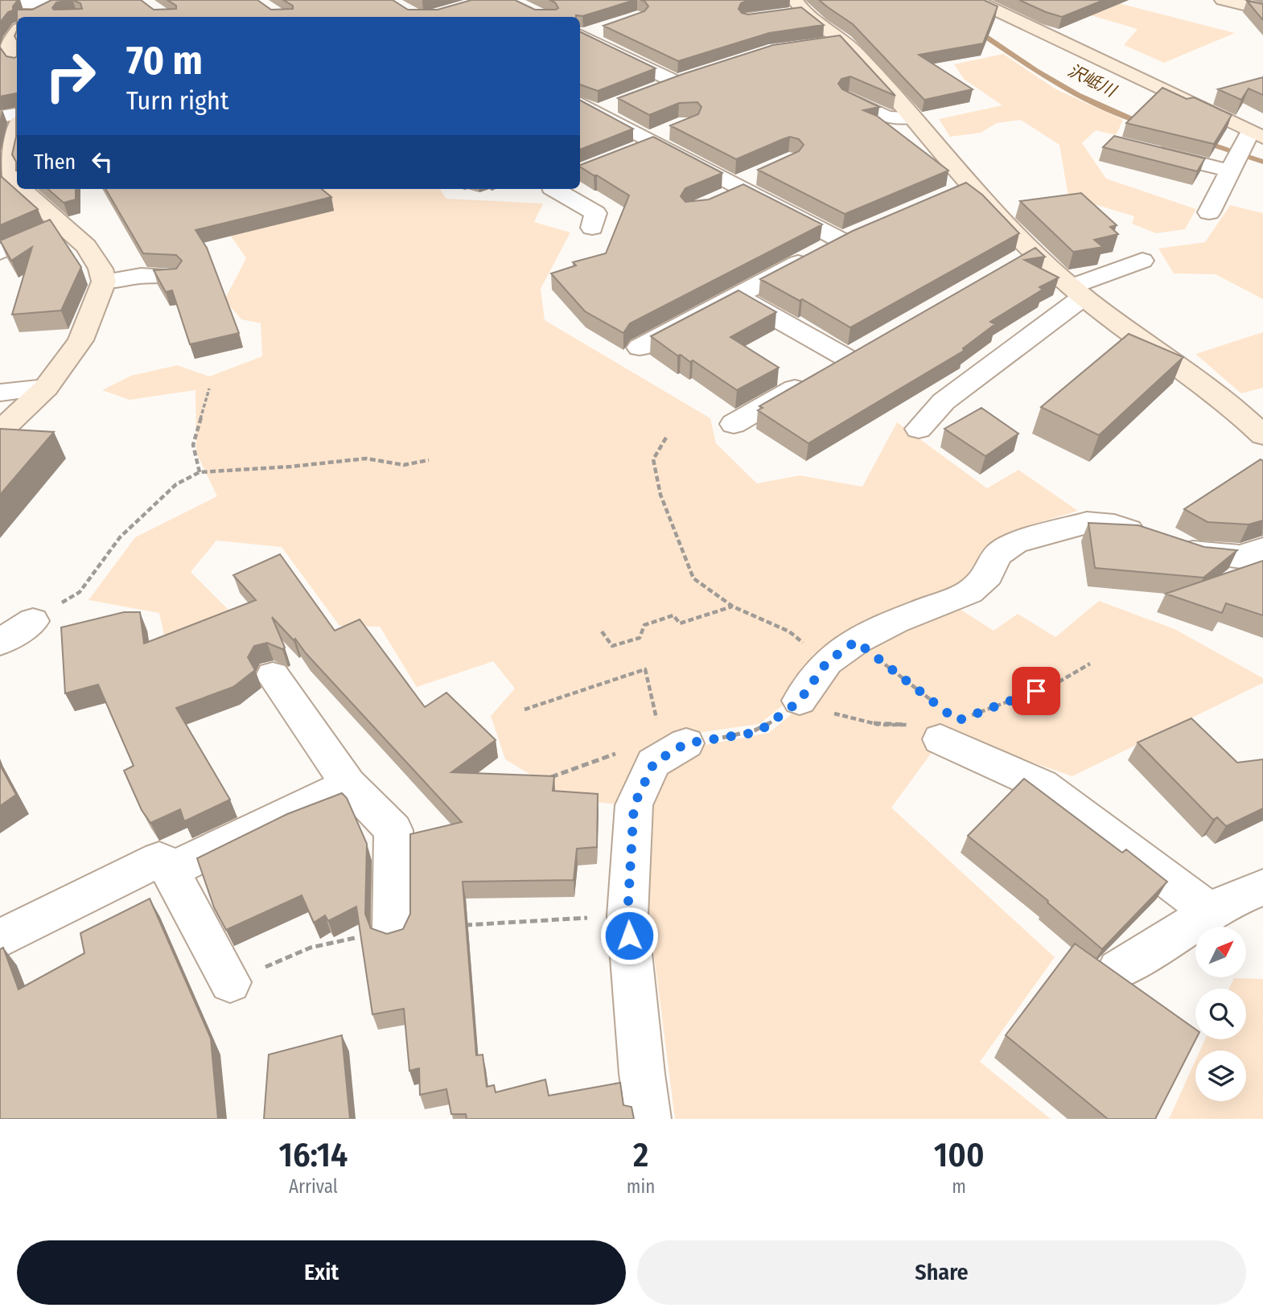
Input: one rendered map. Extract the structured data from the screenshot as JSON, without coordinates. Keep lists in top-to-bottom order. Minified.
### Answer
{"water":["沢岻川"],"north":"top right","page":{"turn":["70 m","Turn right"],"then":"Then","eta":["16:14","Arrival","2","min","100","m"],"buttons":["Exit","Share"]}}
